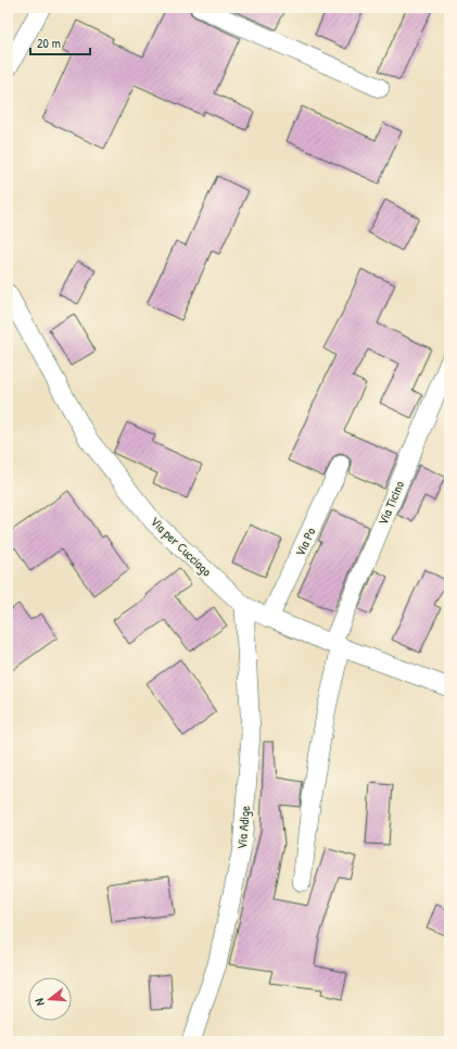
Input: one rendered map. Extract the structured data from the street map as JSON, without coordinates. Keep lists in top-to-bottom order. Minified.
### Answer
{"streets":{"street":["Via Ticino","Via Po","Via per Cucciago","Via Adige"]},"crossings":[["Via Ticino","Via per Cucciago"],["Via Po","Via per Cucciago"],["Via per Cucciago","Via Adige"]],"scale_bar":"20 m","north":"left"}
